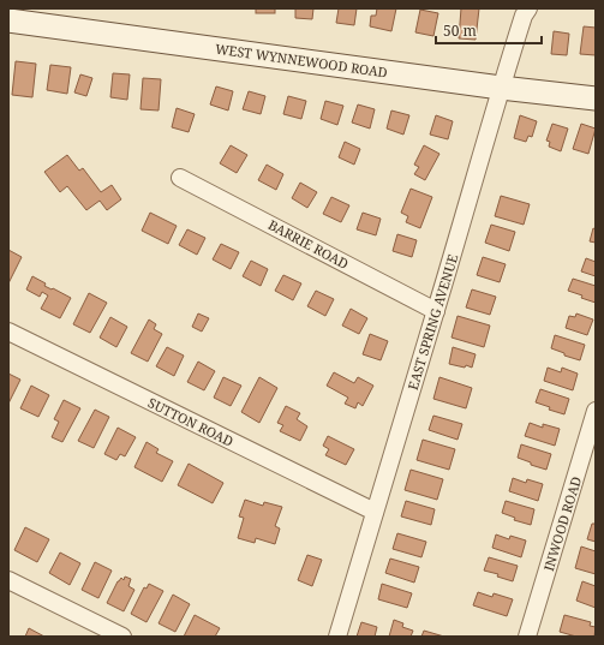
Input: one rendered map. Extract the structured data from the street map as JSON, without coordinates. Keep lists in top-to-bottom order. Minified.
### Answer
{"streets":{"main road":["WEST WYNNEWOOD ROAD"],"street":["BARRIE ROAD","EAST SPRING AVENUE","SUTTON ROAD","INWOOD ROAD"]},"crossings":[["WEST WYNNEWOOD ROAD","EAST SPRING AVENUE"],["BARRIE ROAD","EAST SPRING AVENUE"],["EAST SPRING AVENUE","SUTTON ROAD"]],"scale_bar":"50 m"}
